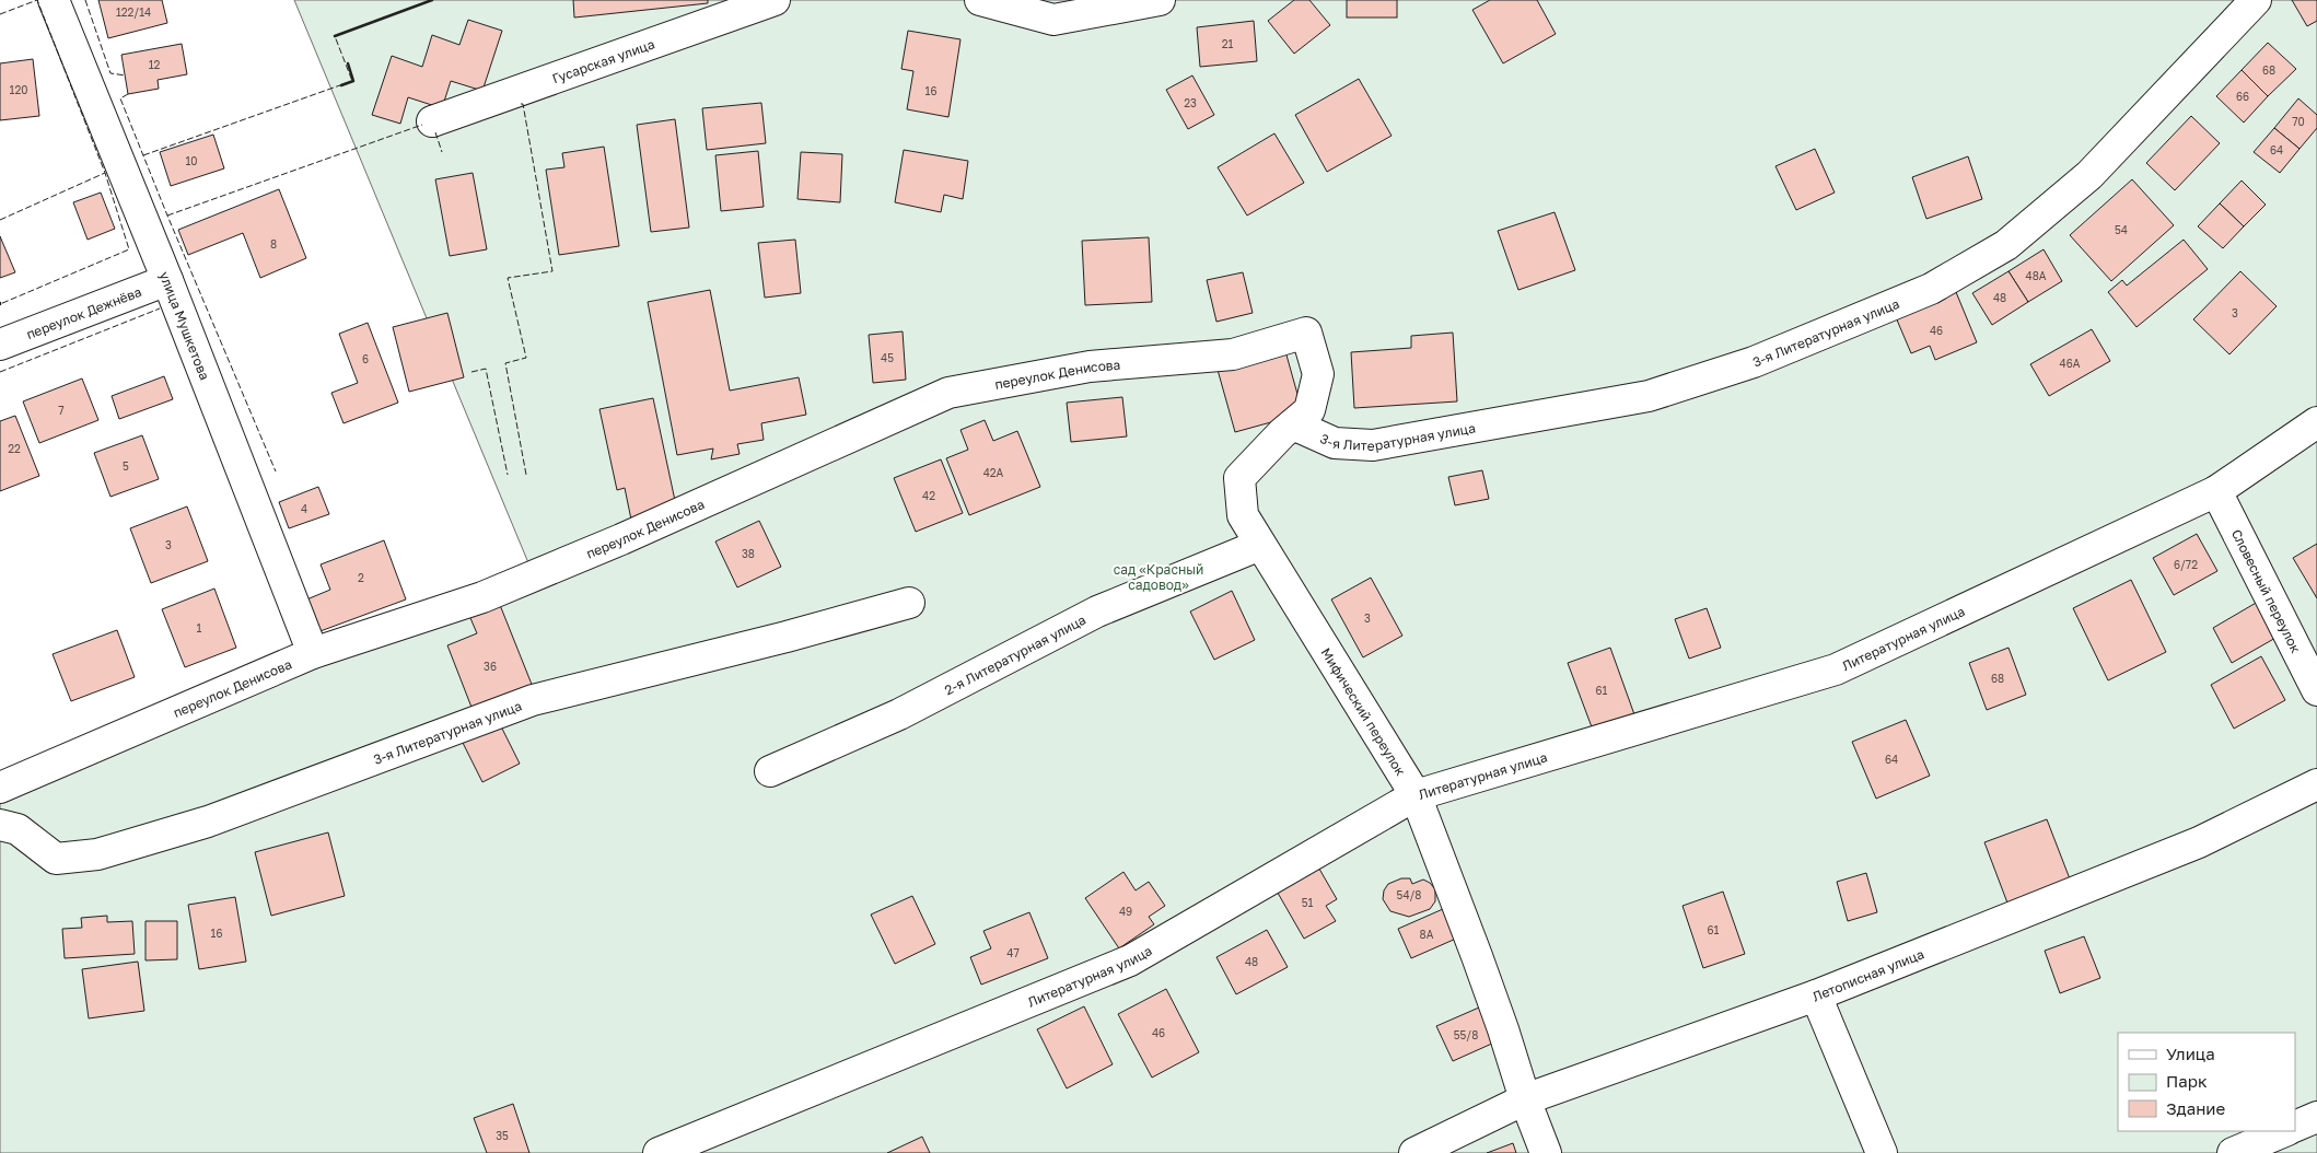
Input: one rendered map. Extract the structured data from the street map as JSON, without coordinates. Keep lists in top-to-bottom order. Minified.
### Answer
{"streets":{"street":["Гусарская улица","переулок Дежнёва","улица Мушкетова","3-я Литературная улица","переулок Денисова","Словесный переулок","Литературная улица","2-я Литературная улица","Мифический переулок","Летописная улица"]},"crossings":[["переулок Дежнёва","улица Мушкетова"],["улица Мушкетова","переулок Денисова"],["3-я Литературная улица","Мифический переулок"],["переулок Денисова","Мифический переулок"],["Словесный переулок","Литературная улица"],["Литературная улица","Мифический переулок"],["2-я Литературная улица","Мифический переулок"],["Мифический переулок","Летописная улица"]],"parks":["сад «Красный садовод»"],"house_numbers":["122/14","21","12","68","120","16","66","23","70","64","10","54","8","48А","48","3","46","45","6","46А","7","22","5","42А","42","4","3","38","6/72","2","3","1","36","68","61","64","54/8","51","49","61","16","8А","47","48","46","55/8","35"],"legend":["Улица","Парк","Здание"]}
